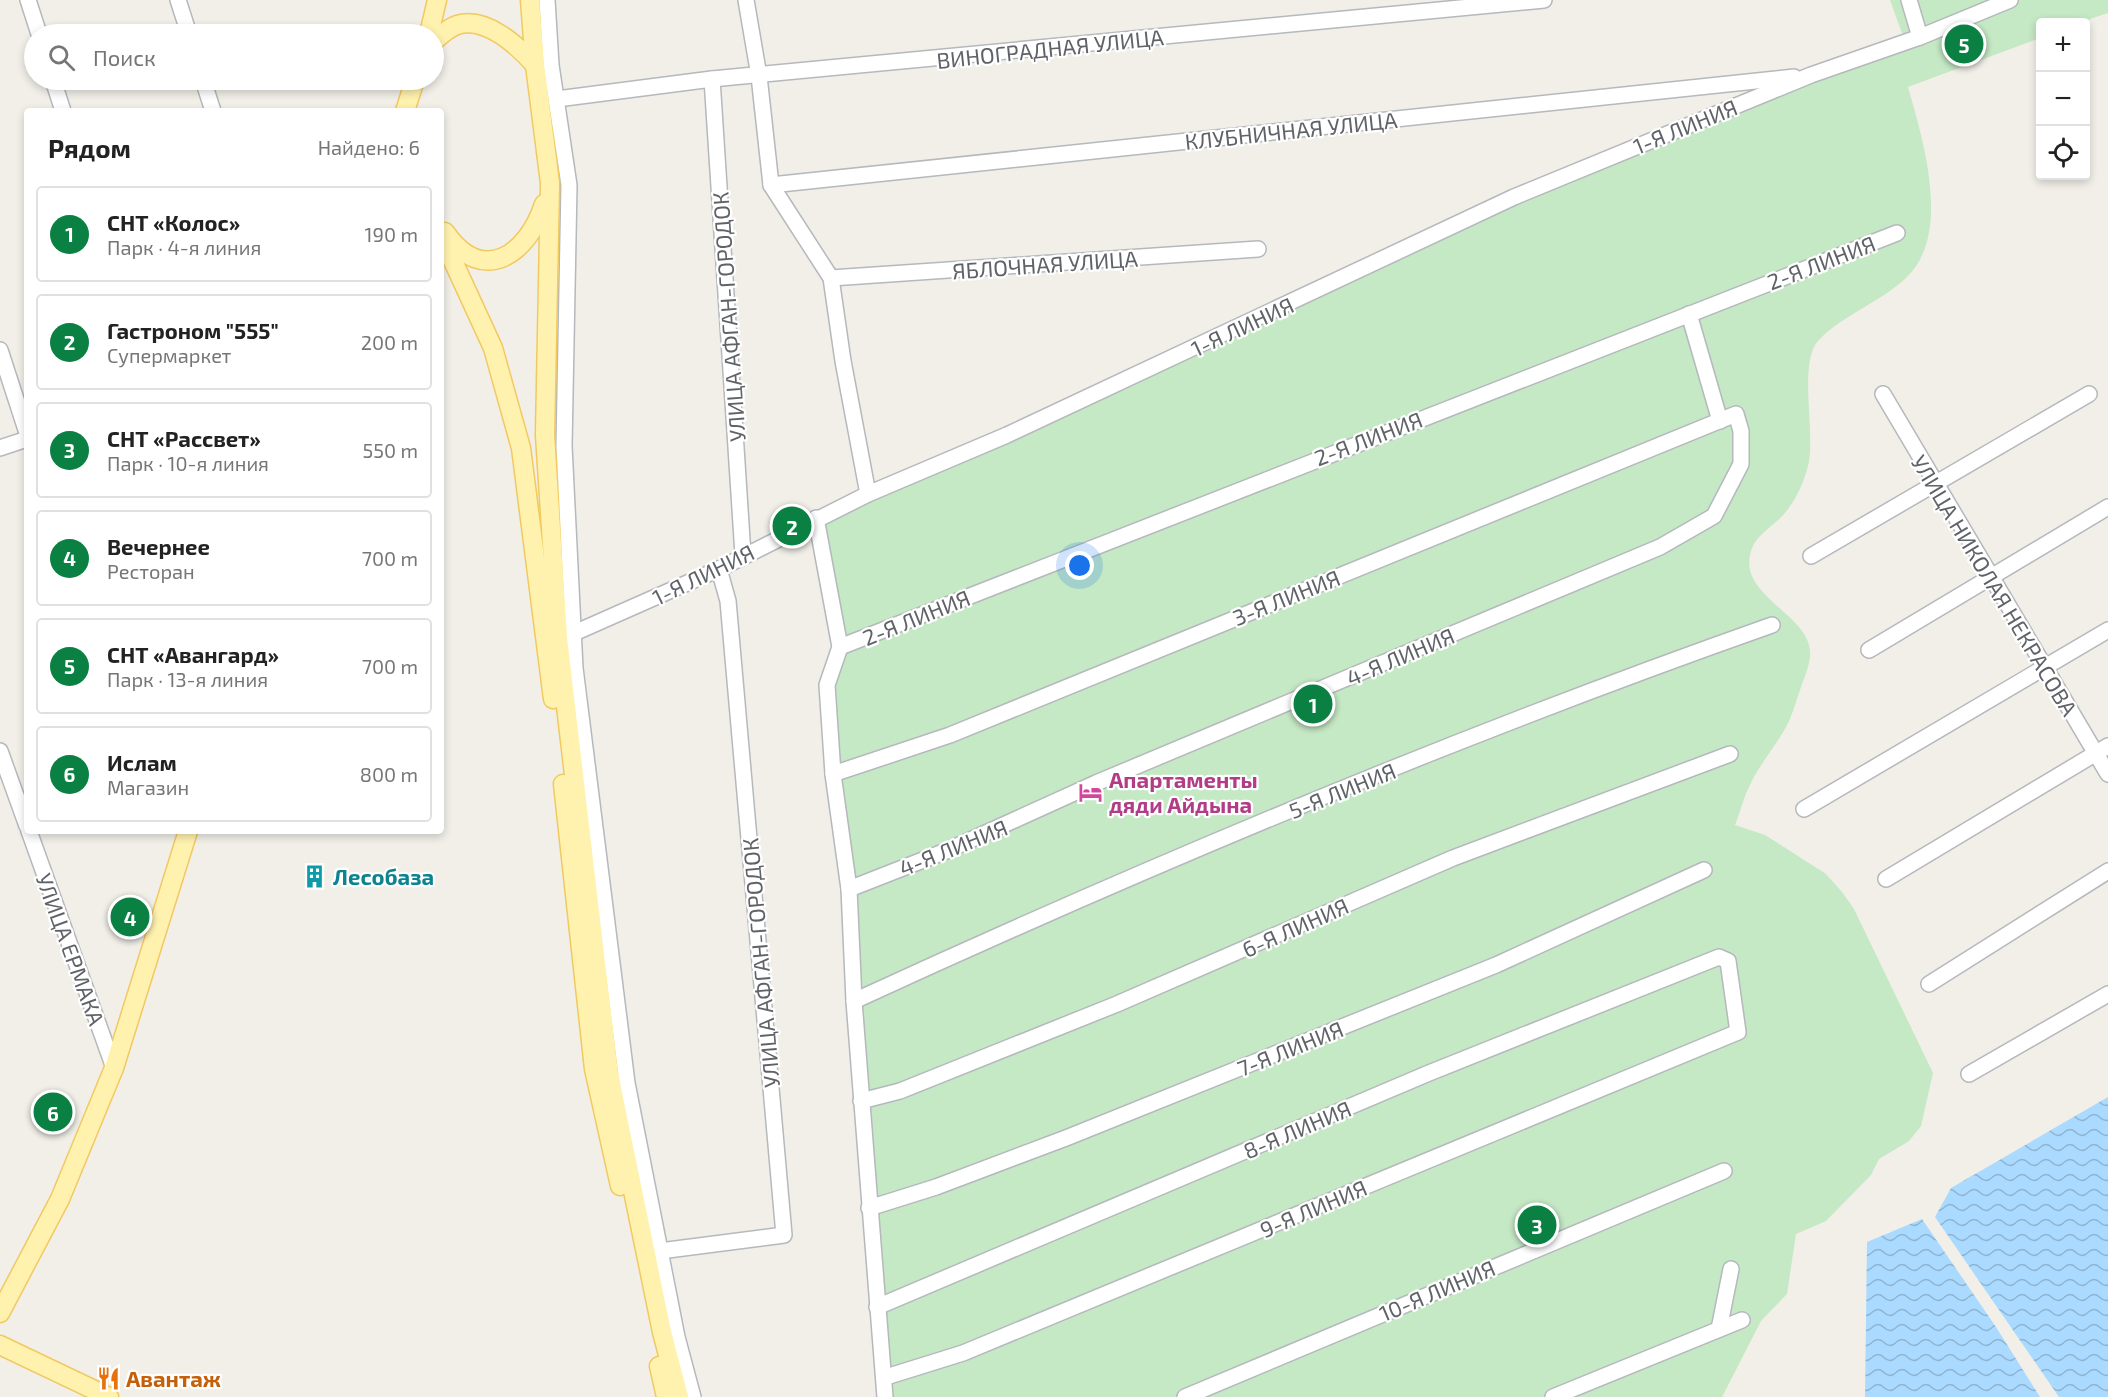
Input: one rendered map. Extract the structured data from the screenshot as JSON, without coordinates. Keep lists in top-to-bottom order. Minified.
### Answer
{"streets":{"street":["ВИНОГРАДНАЯ УЛИЦА","1-Я ЛИНИЯ","КЛУБНИЧНАЯ УЛИЦА","2-Я ЛИНИЯ","ЯБЛОЧНАЯ УЛИЦА","УЛИЦА АФГАН-ГОРОДОК","УЛИЦА НИКОЛАЯ НЕКРАСОВА","3-Я ЛИНИЯ","4-Я ЛИНИЯ","5-Я ЛИНИЯ","6-Я ЛИНИЯ","УЛИЦА ЕРМАКА","7-Я ЛИНИЯ","8-Я ЛИНИЯ","9-Я ЛИНИЯ","10-Я ЛИНИЯ"]},"crossings":[["ВИНОГРАДНАЯ УЛИЦА","УЛИЦА АФГАН-ГОРОДОК"],["1-Я ЛИНИЯ","КЛУБНИЧНАЯ УЛИЦА"],["1-Я ЛИНИЯ","УЛИЦА АФГАН-ГОРОДОК"],["3-Я ЛИНИЯ","4-Я ЛИНИЯ"],["8-Я ЛИНИЯ","9-Я ЛИНИЯ"]],"places":{"hotel":["Апартаменты дяди Айдына"],"building":["Лесобаза"],"restaurant":["Авантаж"]},"page":{"map_buttons":["+","−"],"pins":["5","2","1","4","6","3"],"search":"Поиск","heading":["Рядом","Найдено: 6"],"list":[{"mark":"1","name":"СНТ «Колос»","note":"Парк · 4-я линия","value":"190 m"},{"mark":"2","name":"Гастроном \"555\"","note":"Супермаркет","value":"200 m"},{"mark":"3","name":"СНТ «Рассвет»","note":"Парк · 10-я линия","value":"550 m"},{"mark":"4","name":"Вечернее","note":"Ресторан","value":"700 m"},{"mark":"5","name":"СНТ «Авангард»","note":"Парк · 13-я линия","value":"700 m"},{"mark":"6","name":"Ислам","note":"Магазин","value":"800 m"}]}}
